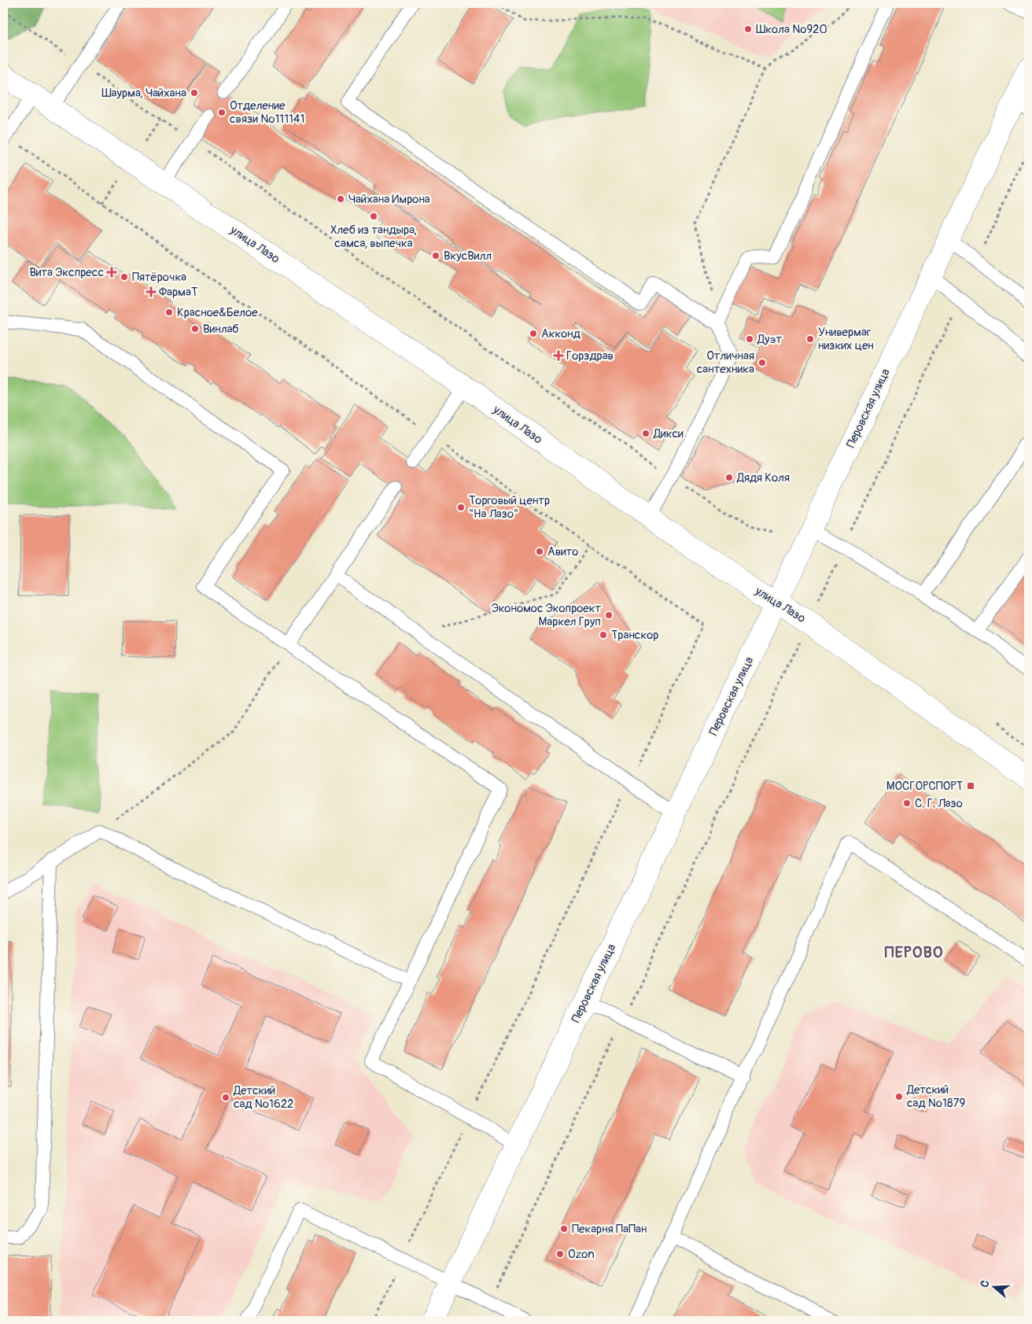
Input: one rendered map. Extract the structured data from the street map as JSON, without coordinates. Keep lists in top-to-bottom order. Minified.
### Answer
{"streets":{"main road":["улица Лазо","Перовская улица"]},"crossings":[["улица Лазо","Перовская улица"]],"districts":["ПЕРОВО"],"places":{"other":["Школа №920","Шаурма, Чайхана","Отделение связи №111141","Чайхана Имрона","Хлеб из тандыра, самса, выпечка","ВкусВилл","Пятёрочка","Красное&Белое","Винлаб","Акконд","Дуэт","Универмаг низких цен","Отличная сантехника","Дикси","Дядя Коля","Торговый центр \"На Лазо\"","Авито","Экономос Экопроект Маркел Груп","Транскор","С. Г. Лазо","Детский сад №1879","Детский сад №1622","Пекарня ПаПан","Ozon"],"health":["Вита Экспресс","ФармаТ","Горздрав"],"transit":["МОСГОРСПОРТ"]},"north":"left"}
